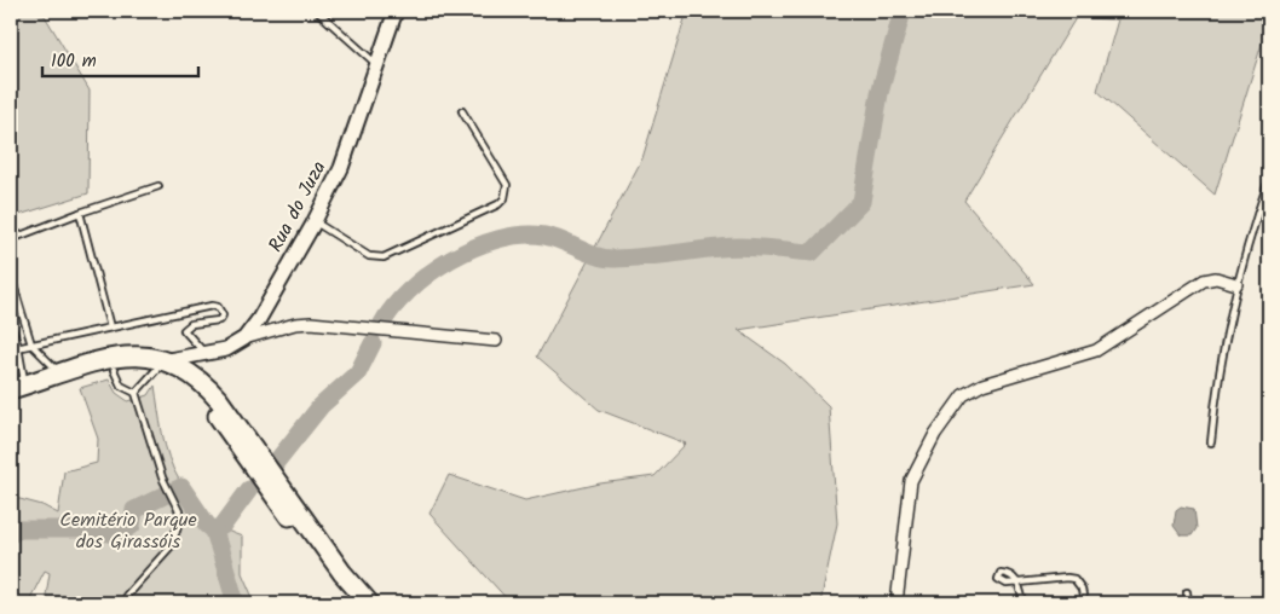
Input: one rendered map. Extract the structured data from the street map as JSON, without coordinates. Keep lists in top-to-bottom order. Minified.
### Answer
{"streets":{"street":["Rua do Juza"]},"parks":["Cemitério Parque dos Girassóis"],"scale_bar":"100 m"}
